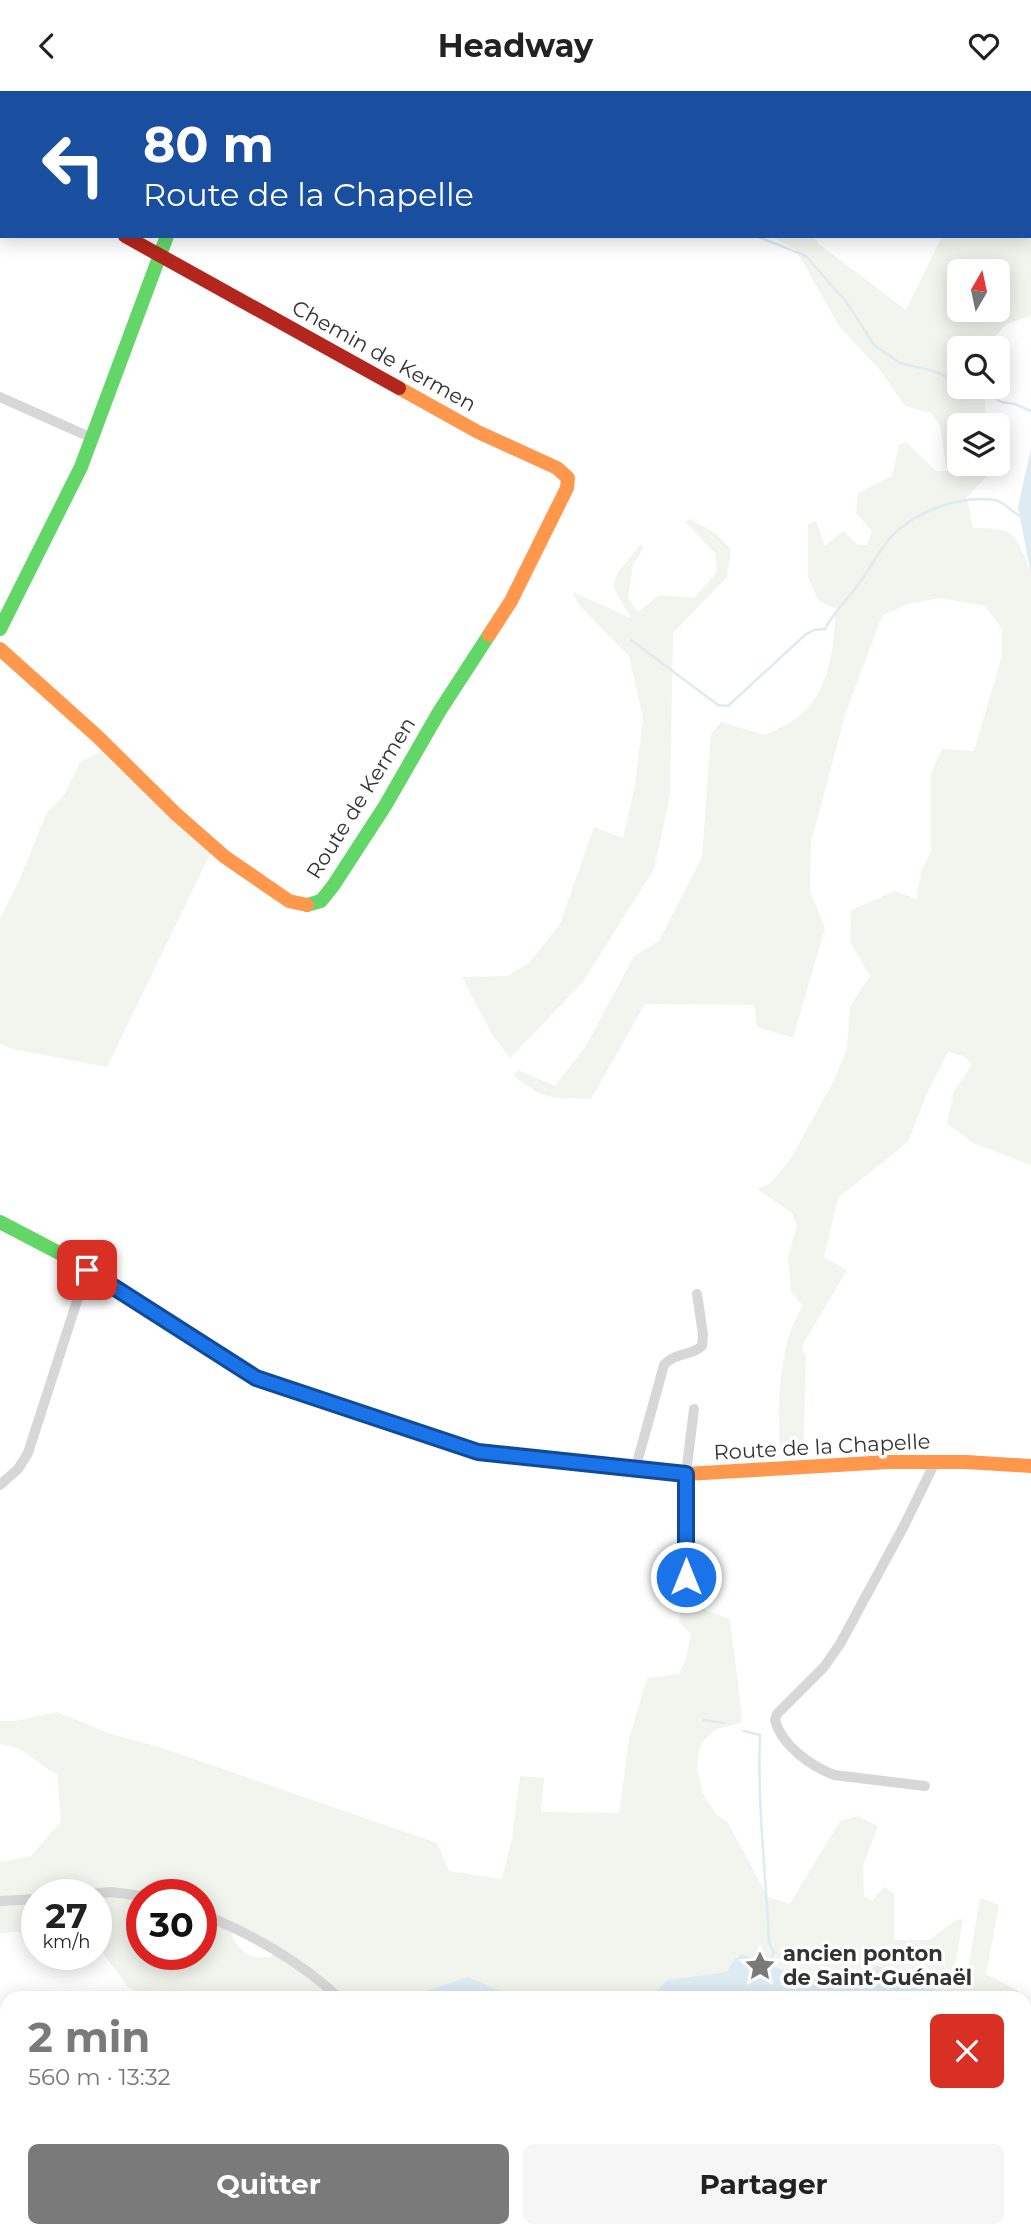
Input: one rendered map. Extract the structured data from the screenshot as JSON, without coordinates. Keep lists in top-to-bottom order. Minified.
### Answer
{"streets":{"street":["Chemin de Kermen","Route de Kermen","Route de la Chapelle"]},"crossings":[["Chemin de Kermen","Route de Kermen"]],"places":{"place":["ancien ponton de Saint-Guénaël"]},"north":"top","page":{"header":"Headway","turn":["80 m","Route de la Chapelle"],"speed":"27 km/h","limit":"30","heading":["2 min","560 m · 13:32"],"buttons":["Quitter","Partager"]}}
